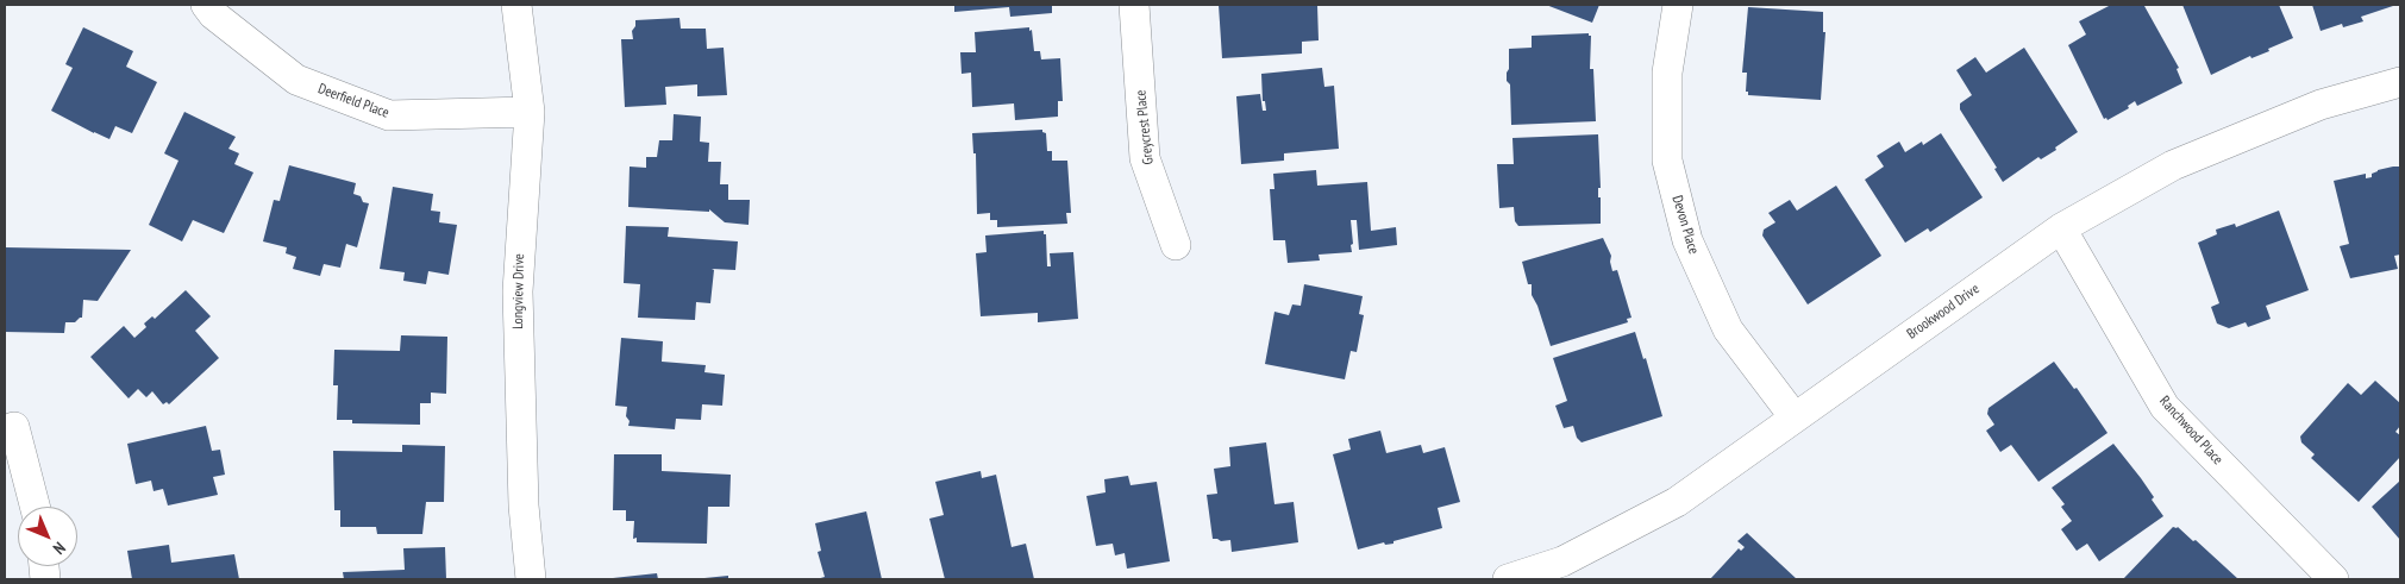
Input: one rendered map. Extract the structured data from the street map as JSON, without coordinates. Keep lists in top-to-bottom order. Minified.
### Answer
{"streets":{"street":["Deerfield Place","Greycrest Place","Devon Place","Longview Drive","Brookwood Drive","Ranchwood Place"]},"crossings":[["Deerfield Place","Longview Drive"],["Devon Place","Brookwood Drive"],["Brookwood Drive","Ranchwood Place"]],"north":"bottom right"}
